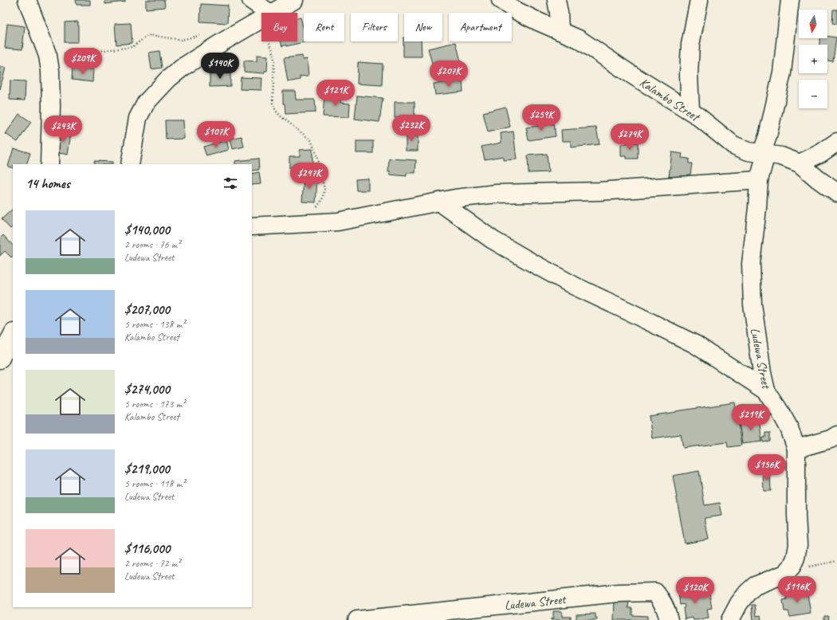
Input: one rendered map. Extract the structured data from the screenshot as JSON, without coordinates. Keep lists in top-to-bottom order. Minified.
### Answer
{"streets":{"street":["Kalambo Street","Ludewa Street"]},"crossings":[["Kalambo Street","Ludewa Street"]],"north":"bottom","page":{"map_buttons":["+","−"],"chip":["Buy","Rent","Filters","New","Apartment"],"price":["$209K","$140K","$207K","$121K","$259K","$232K","$243K","$107K","$274K","$247K","$219K","$156K","$116K","$120K"],"heading":"14 homes","list":[{"name":"$140,000","note":"2 rooms · 76 m² · Ludewa Street"},{"name":"$207,000","note":"5 rooms · 138 m² · Kalambo Street"},{"name":"$274,000","note":"5 rooms · 173 m² · Kalambo Street"},{"name":"$219,000","note":"5 rooms · 118 m² · Ludewa Street"},{"name":"$116,000","note":"2 rooms · 72 m² · Ludewa Street"}]}}
